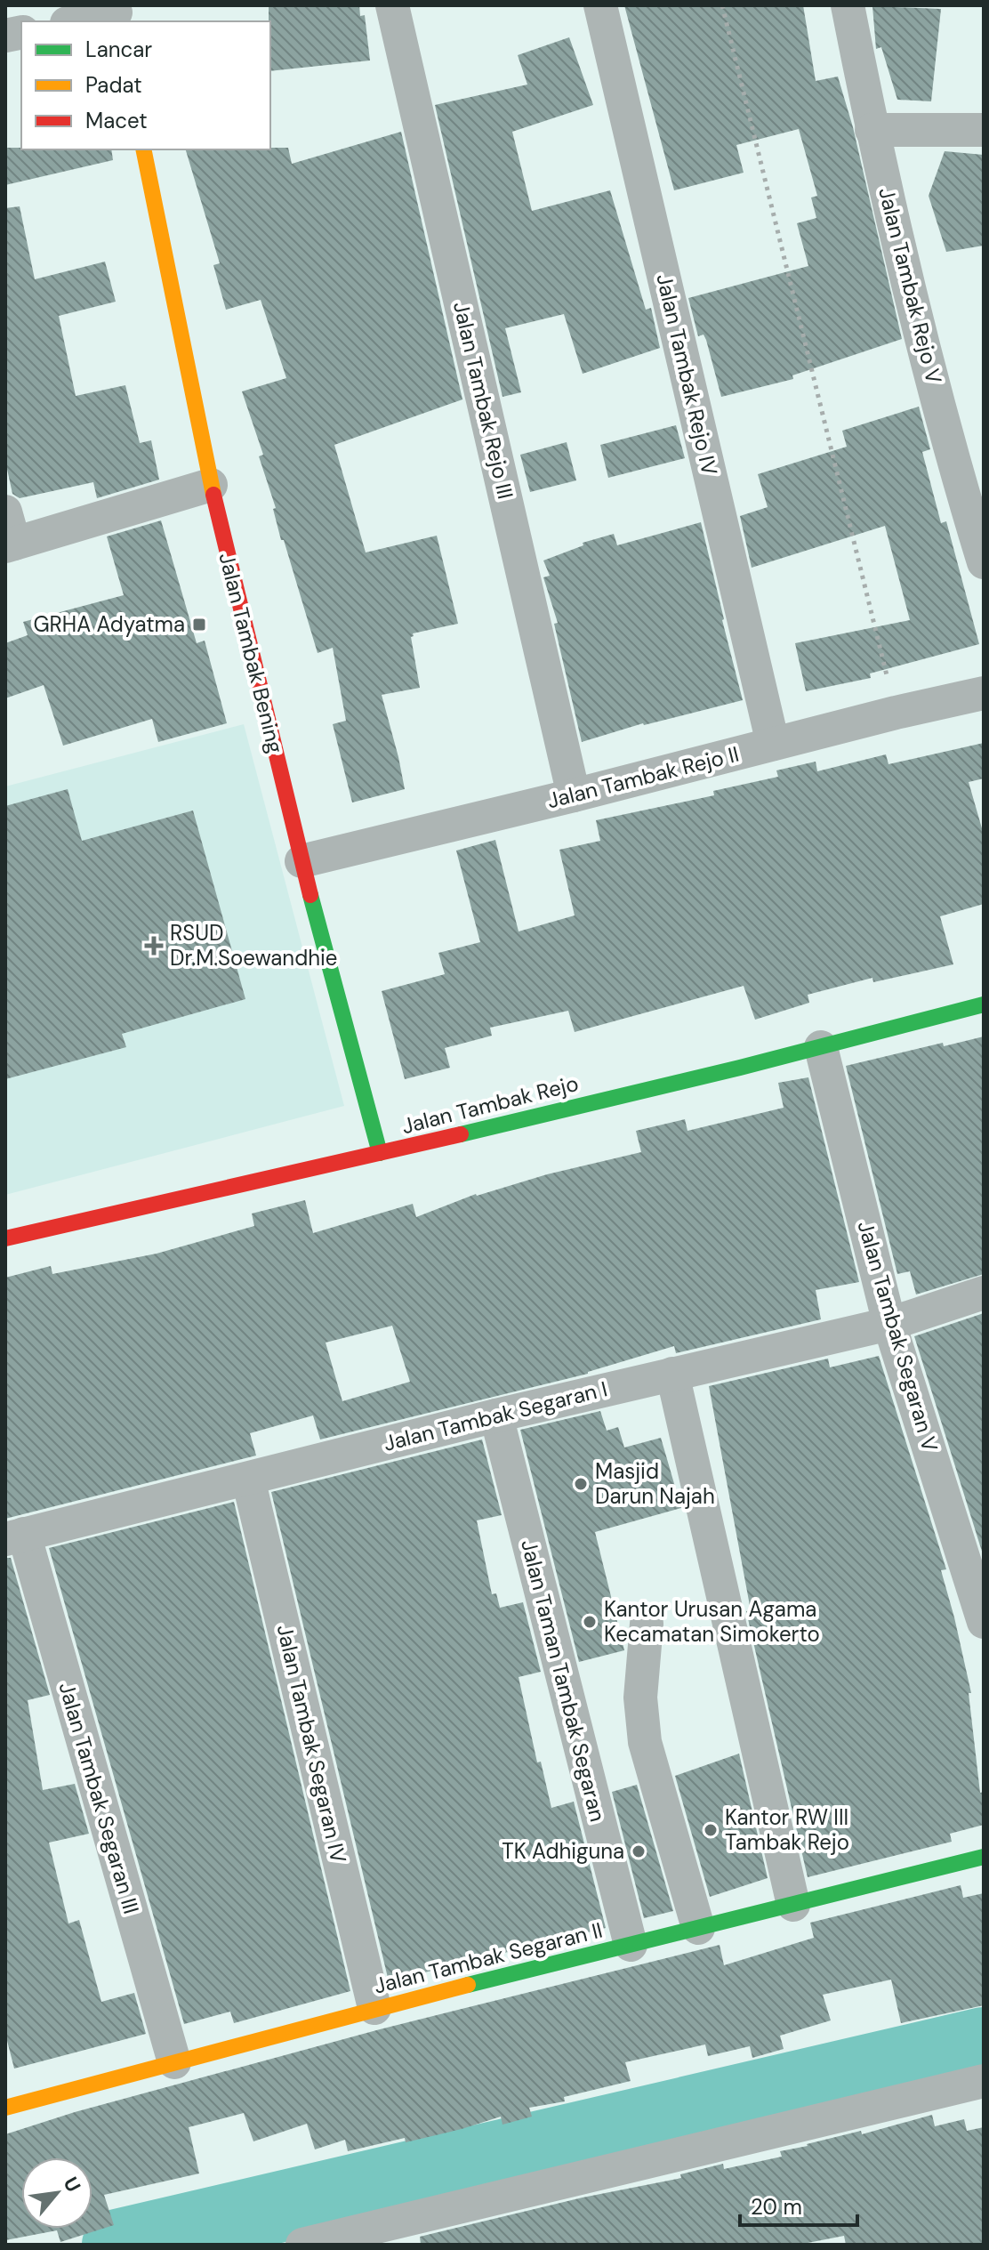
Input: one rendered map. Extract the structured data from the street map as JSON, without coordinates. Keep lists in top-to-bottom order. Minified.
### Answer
{"streets":{"street":["Jalan Tambak Rejo V","Jalan Tambak Rejo IV","Jalan Tambak Rejo III","Jalan Tambak Bening","Jalan Tambak Rejo II","Jalan Tambak Rejo","Jalan Tambak Segaran V","Jalan Tambak Segaran I","Jalan Taman Tambak Segaran","Jalan Tambak Segaran IV","Jalan Tambak Segaran III","Jalan Tambak Segaran II"]},"crossings":[["Jalan Tambak Rejo IV","Jalan Tambak Rejo II"],["Jalan Tambak Rejo III","Jalan Tambak Rejo II"],["Jalan Tambak Bening","Jalan Tambak Rejo II"],["Jalan Tambak Bening","Jalan Tambak Rejo"],["Jalan Tambak Rejo","Jalan Tambak Segaran V"],["Jalan Tambak Segaran V","Jalan Tambak Segaran I"],["Jalan Tambak Segaran I","Jalan Taman Tambak Segaran"],["Jalan Tambak Segaran I","Jalan Tambak Segaran IV"],["Jalan Tambak Segaran I","Jalan Tambak Segaran III"],["Jalan Taman Tambak Segaran","Jalan Tambak Segaran II"],["Jalan Tambak Segaran IV","Jalan Tambak Segaran II"],["Jalan Tambak Segaran III","Jalan Tambak Segaran II"]],"places":{"transit":["GRHA Adyatma"],"health":["RSUD Dr.M.Soewandhie"],"other":["Masjid Darun Najah","Kantor Urusan Agama Kecamatan Simokerto","Kantor RW III Tambak Rejo","TK Adhiguna"]},"legend":["Lancar","Padat","Macet"],"scale_bar":"20 m","north":"top right"}
